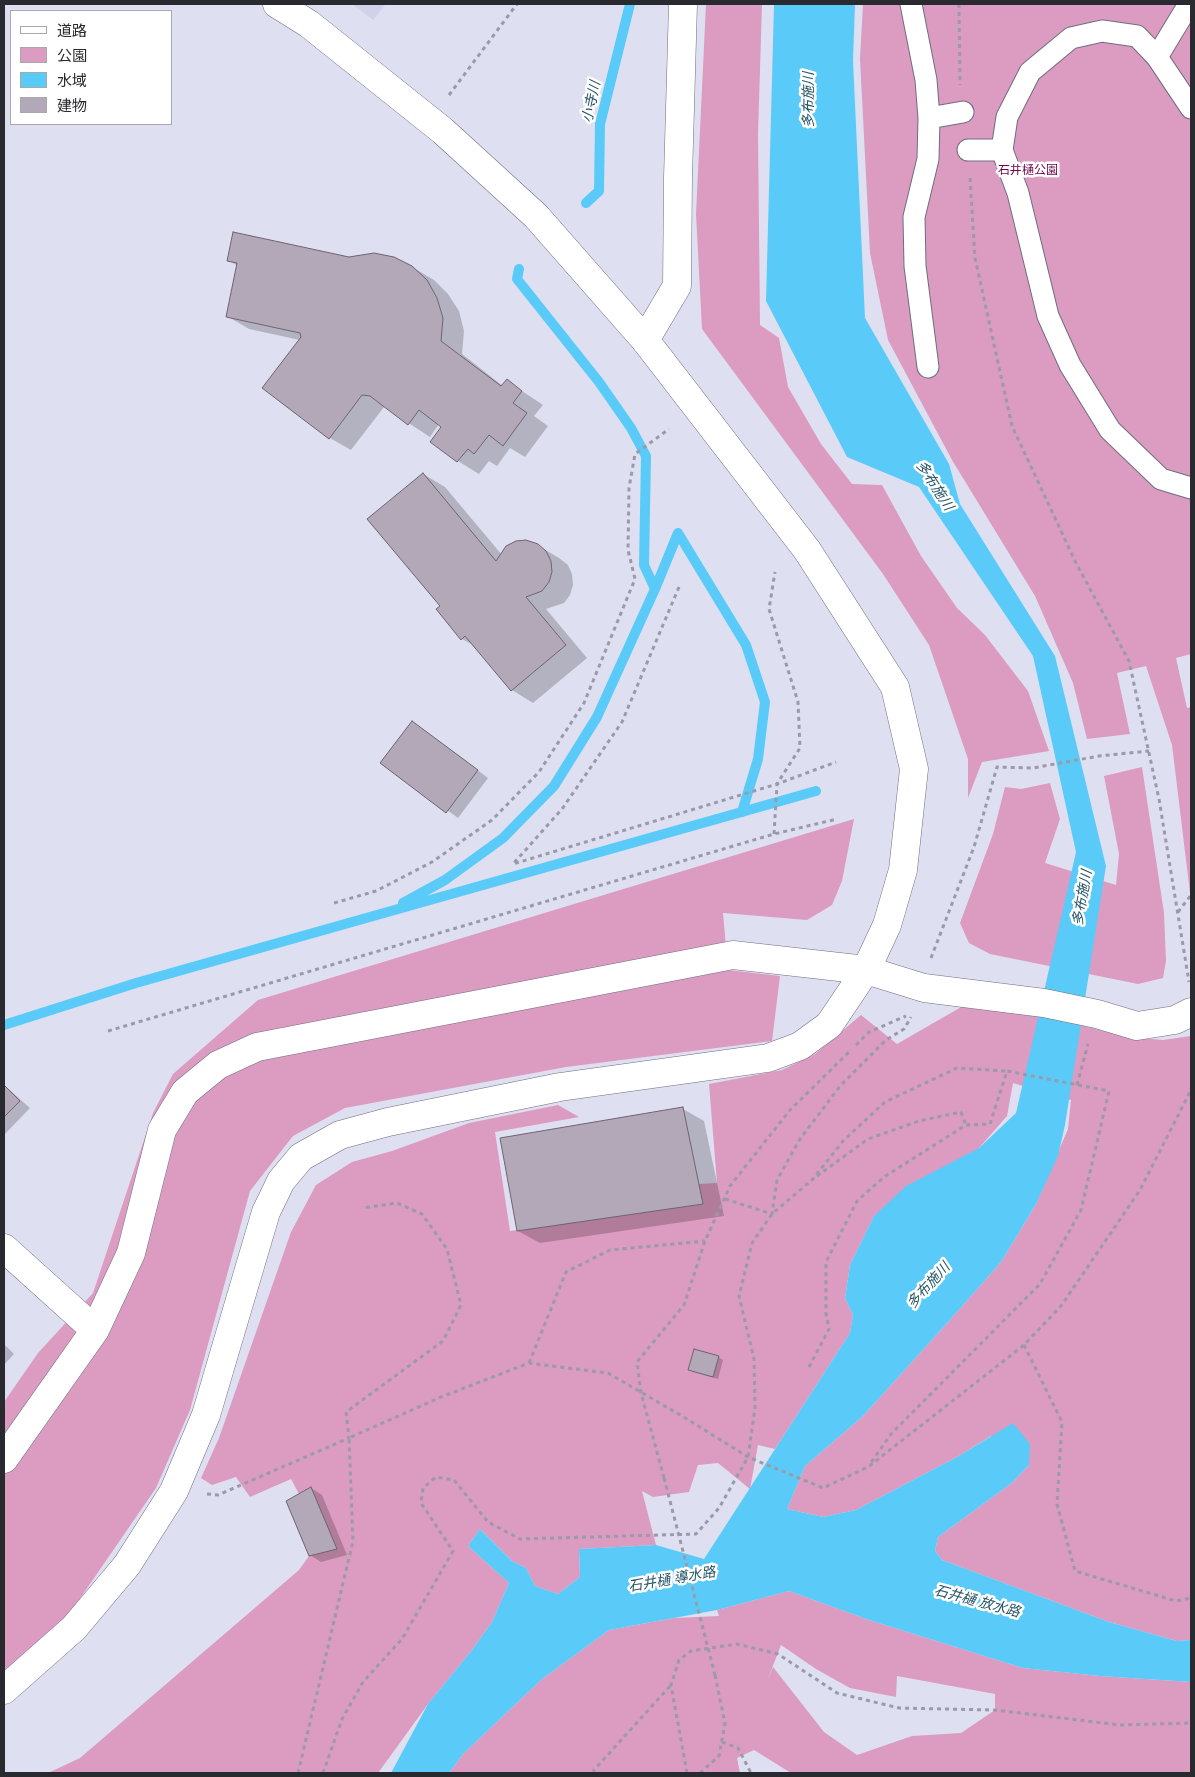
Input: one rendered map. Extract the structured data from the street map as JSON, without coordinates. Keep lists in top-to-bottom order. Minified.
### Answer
{"water":["多布施川","小寺川","石井樋 導水路","石井樋 放水路"],"parks":["石井樋公園"],"legend":["道路","公園","水域","建物"]}
